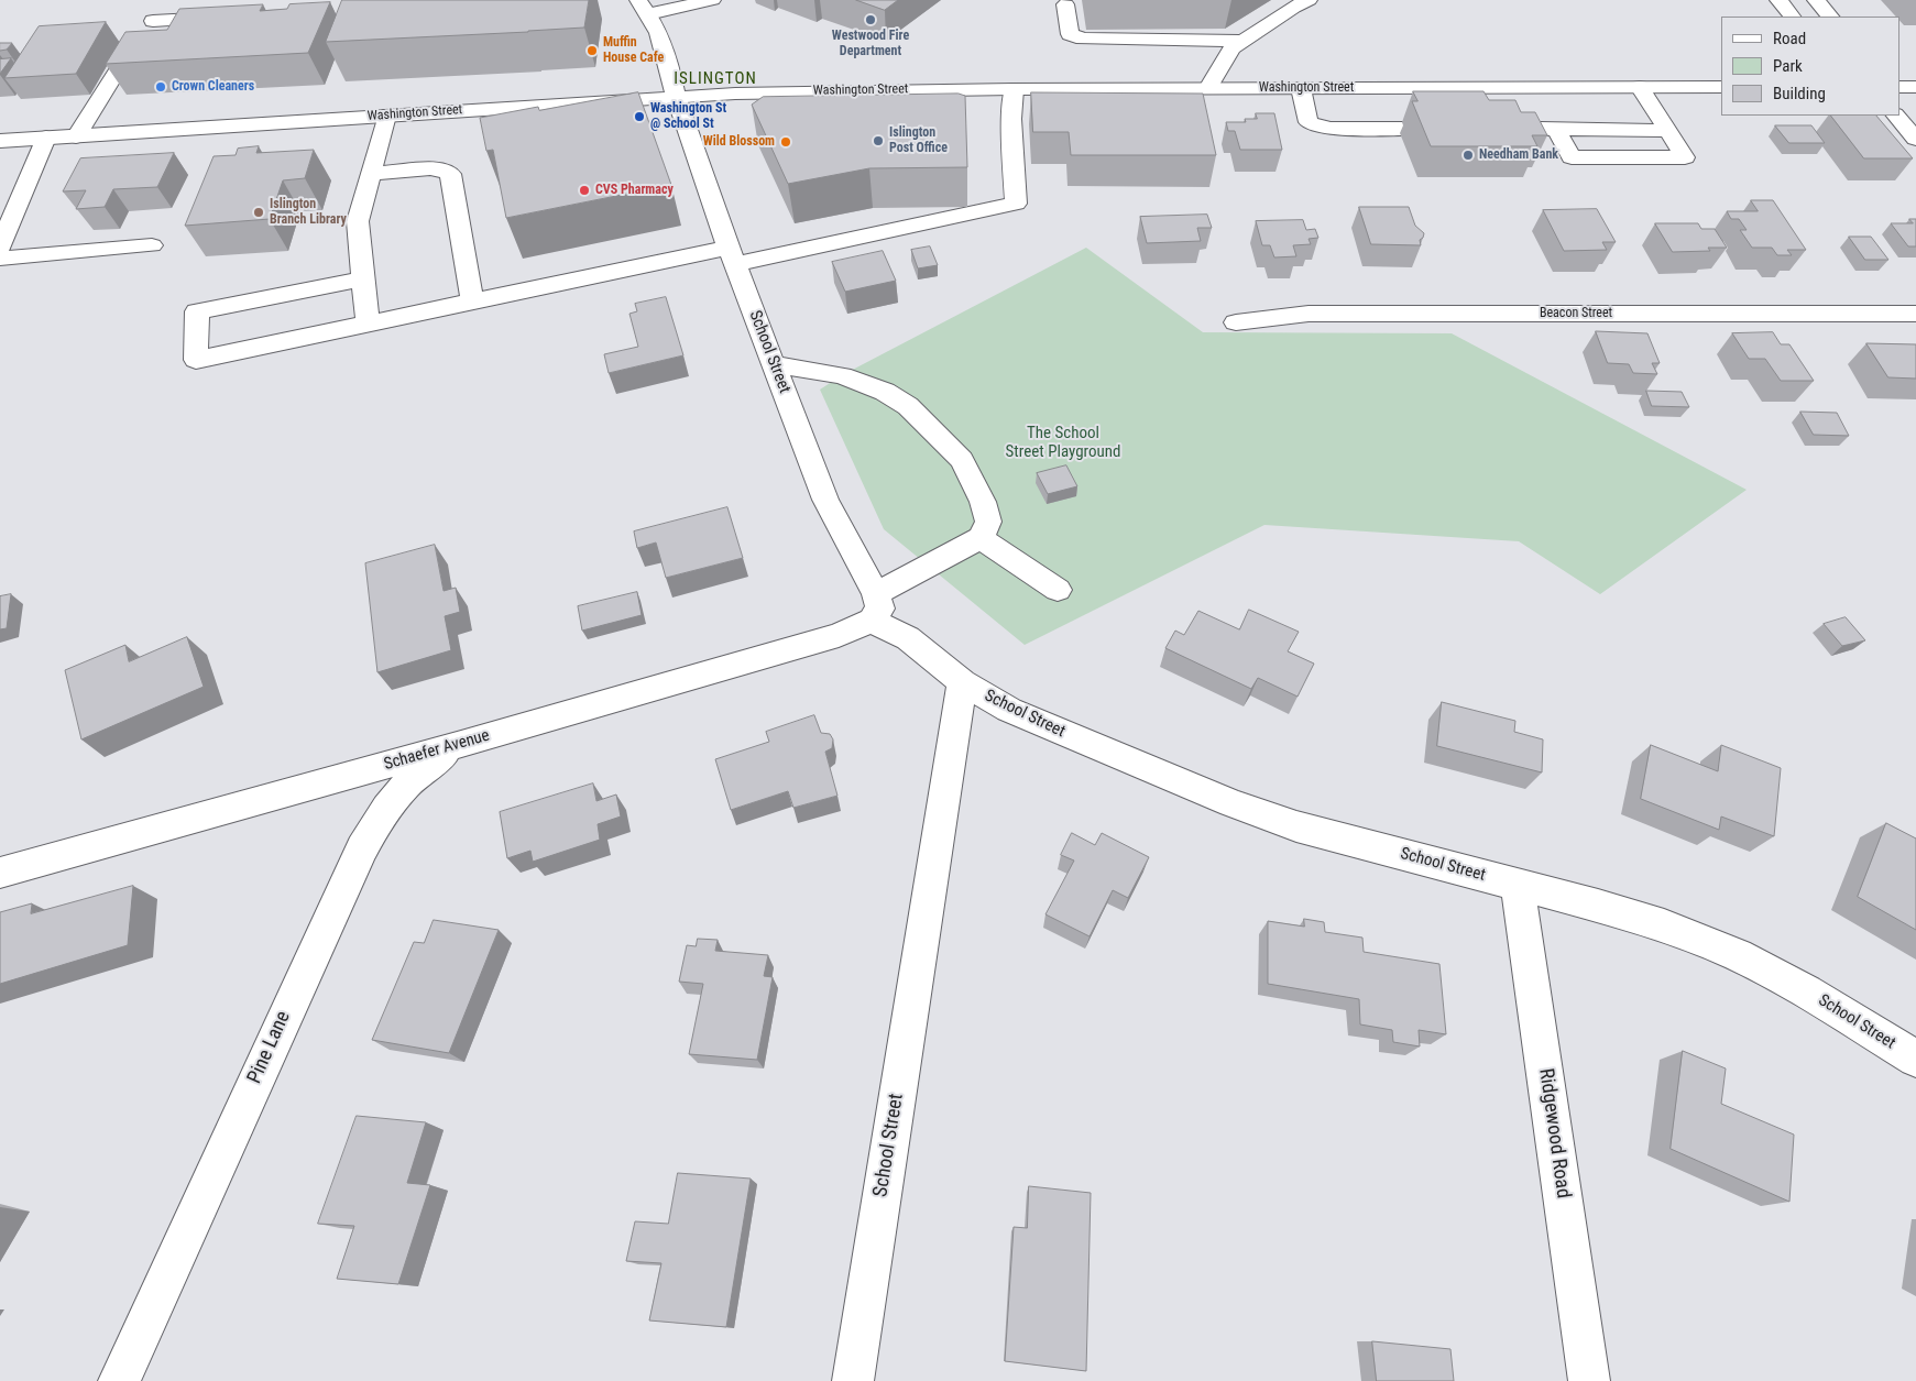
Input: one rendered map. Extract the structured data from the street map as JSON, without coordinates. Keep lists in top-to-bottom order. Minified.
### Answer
{"streets":{"street":["Washington Street","Beacon Street","School Street","Schaefer Avenue","Pine Lane","Ridgewood Road"]},"crossings":[["Washington Street","School Street"],["School Street","Schaefer Avenue"],["School Street","Ridgewood Road"],["Schaefer Avenue","Pine Lane"]],"districts":["ISLINGTON"],"parks":["The School Street Playground"],"places":["Westwood Fire Department","Muffin House Cafe","Crown Cleaners","Washington St @ School St","Islington Post Office","Wild Blossom","Needham Bank","CVS Pharmacy","Islington Branch Library"],"legend":["Road","Park","Building"]}
